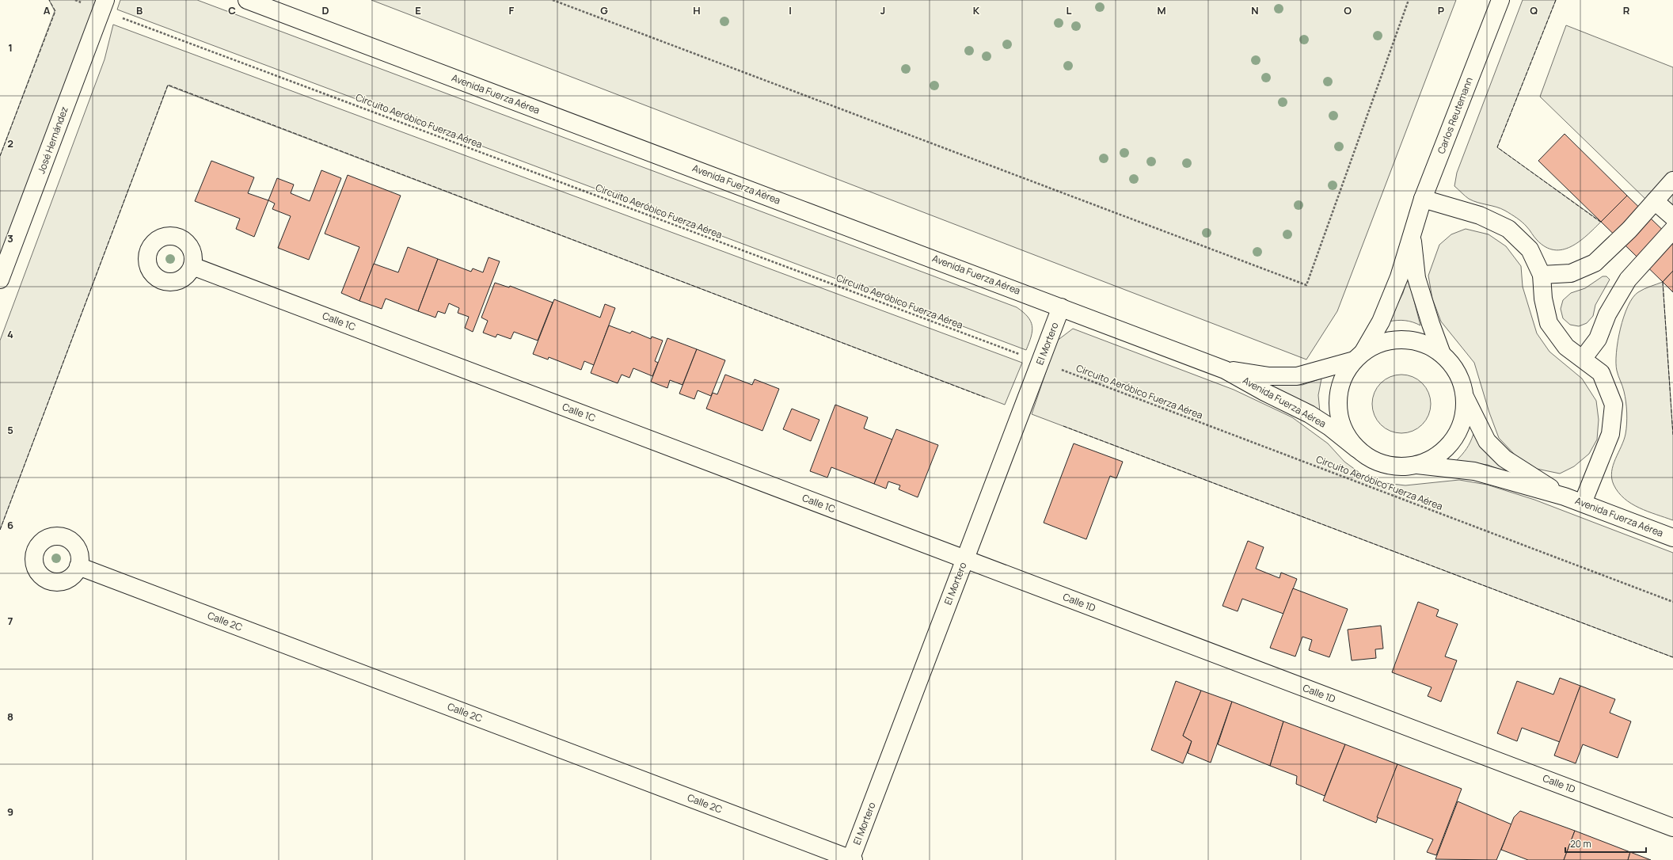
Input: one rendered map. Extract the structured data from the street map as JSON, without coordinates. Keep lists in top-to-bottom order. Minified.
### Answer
{"streets":{"street":["Avenida Fuerza Aérea","Carlos Reutemann","José Hernández","Calle 1C","El Mortero","Calle 1D","Calle 2C"],"path":["Circuito Aeróbico Fuerza Aérea"]},"crossings":[["Avenida Fuerza Aérea","Carlos Reutemann"],["Avenida Fuerza Aérea","El Mortero"],["Circuito Aeróbico Fuerza Aérea","El Mortero"],["Calle 1C","El Mortero"],["Calle 1C","Calle 1D"],["El Mortero","Calle 1D"],["El Mortero","Calle 2C"]],"scale_bar":"20 m","grid":{"columns":["A","B","C","D","E","F","G","H","I","J","K","L","M","N","O","P","Q","R"],"rows":["1","2","3","4","5","6","7","8","9"]}}
